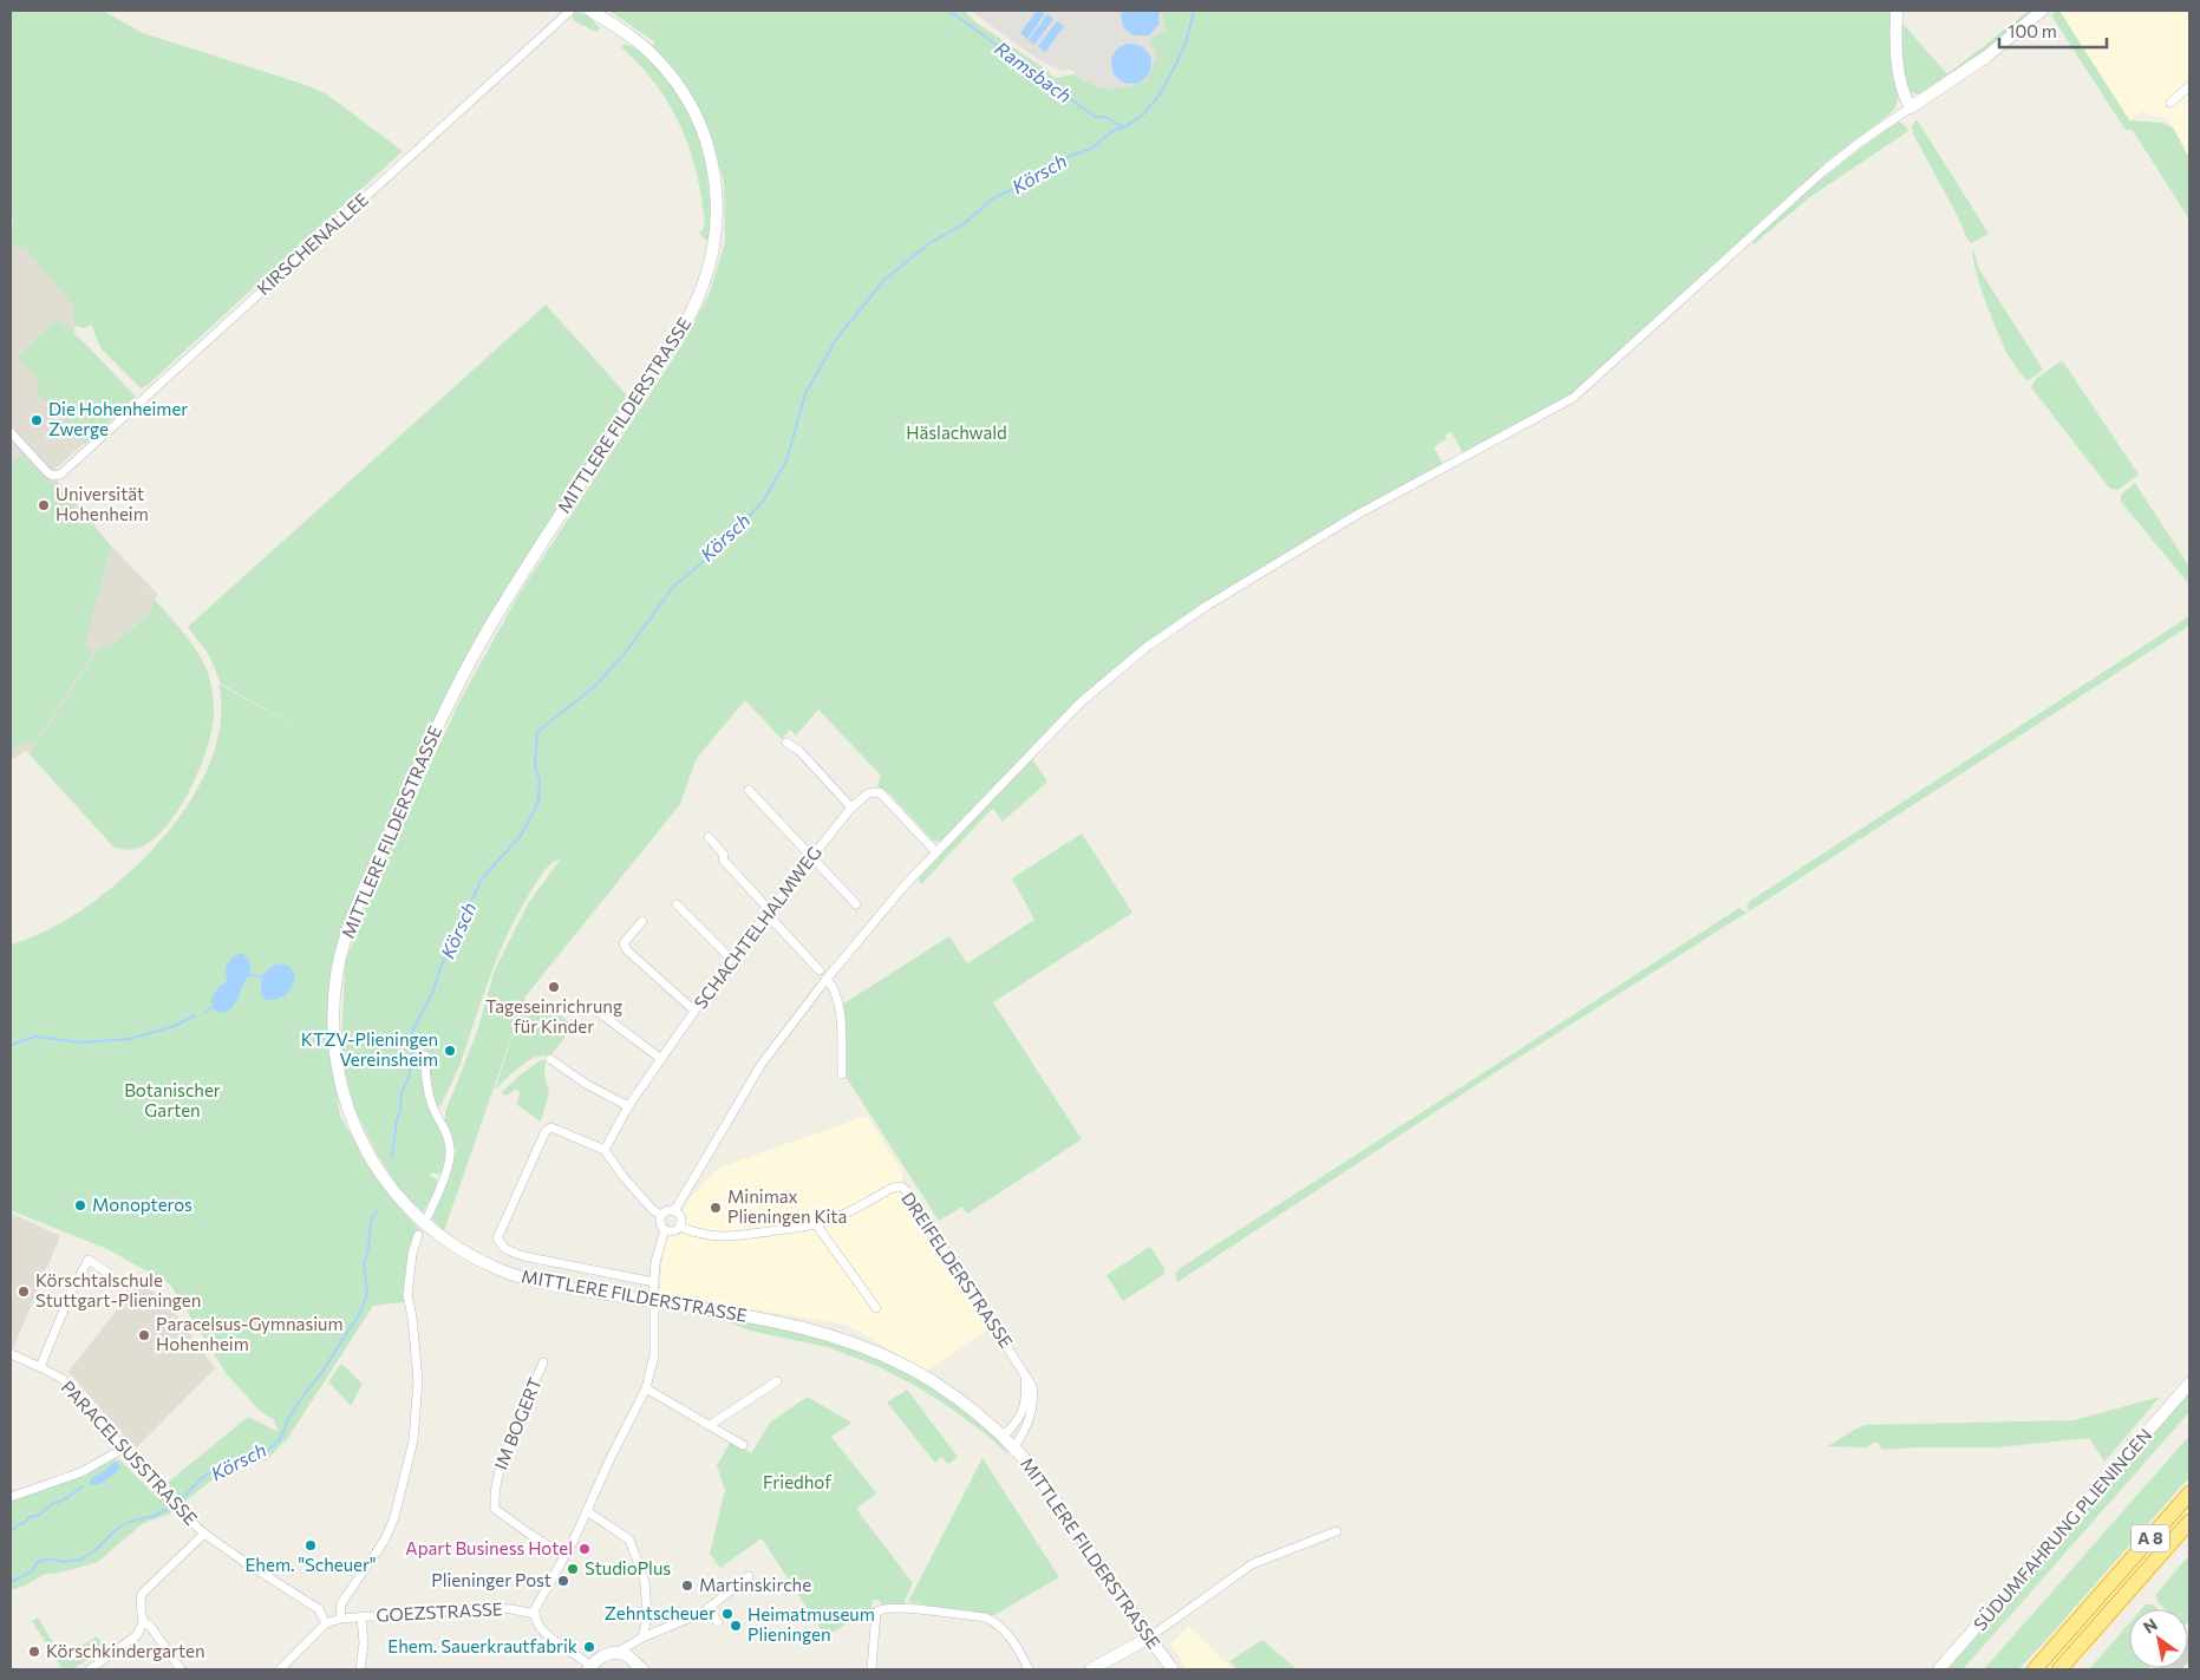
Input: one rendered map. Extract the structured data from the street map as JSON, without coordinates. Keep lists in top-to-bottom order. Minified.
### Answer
{"streets":{"highway":["A 8"],"main road":["MITTLERE FILDERSTRASSE","SÜDUMFAHRUNG PLIENINGEN"],"street":["KIRSCHENALLEE","SCHACHTELHALMWEG","DREIFELDERSTRASSE","IM BOGERT","PARACELSUSSTRASSE","GOEZSTRASSE"]},"crossings":[["MITTLERE FILDERSTRASSE","DREIFELDERSTRASSE"],["PARACELSUSSTRASSE","GOEZSTRASSE"]],"water":["Ramsbach","Körsch"],"parks":["Häslachwald","Botanischer Garten","Friedhof"],"places":["Die Hohenheimer Zwerge","Universität Hohenheim","Tageseinrichrung für Kinder","KTZV-Plieningen Vereinsheim","Monopteros","Minimax Plieningen Kita","Körschtalschule Stuttgart-Plieningen","Paracelsus-Gymnasium Hohenheim","Ehem. \"Scheuer\"","Apart Business Hotel","StudioPlus","Plieninger Post","Martinskirche","Zehntscheuer","Heimatmuseum Plieningen","Ehem. Sauerkrautfabrik","Körschkindergarten"],"scale_bar":"100 m","north":"top left"}
